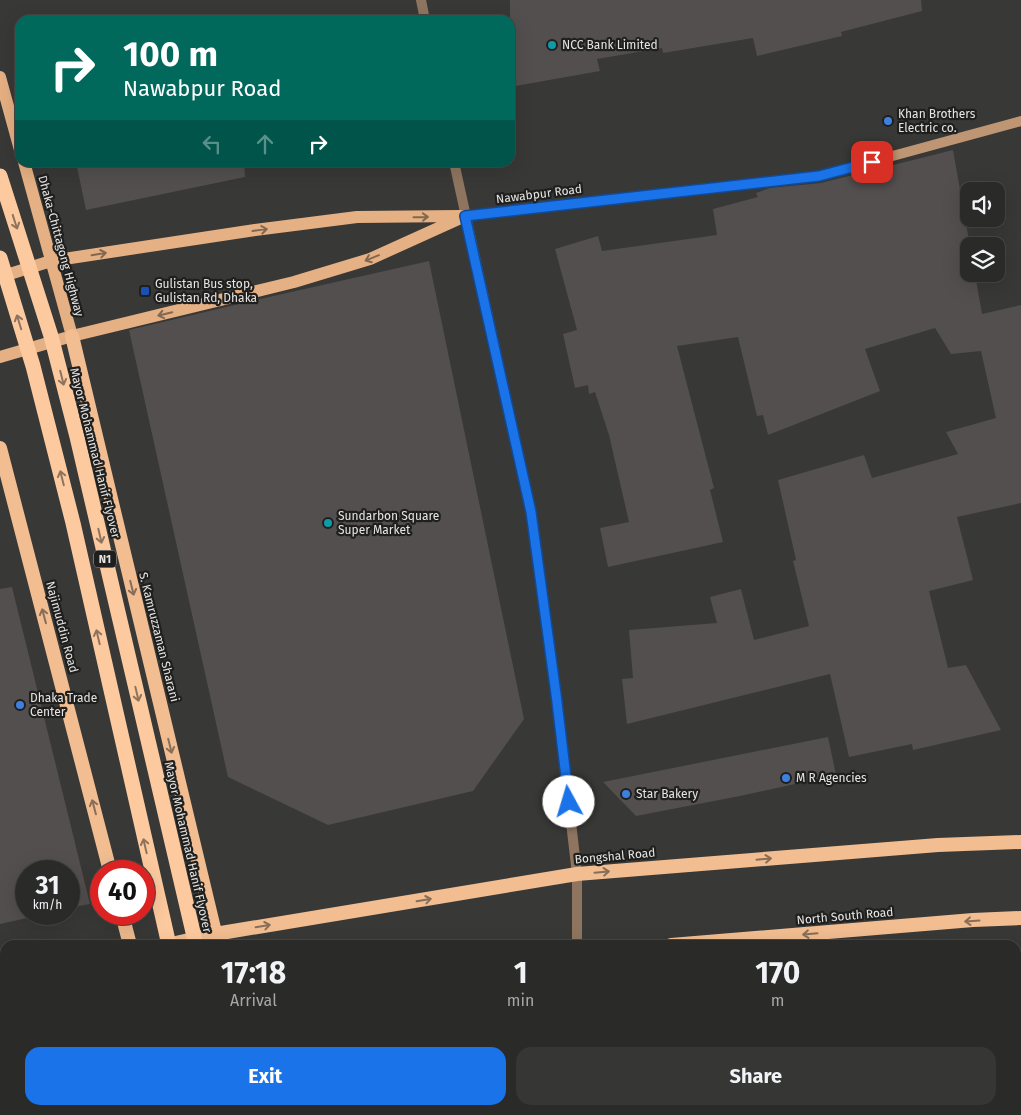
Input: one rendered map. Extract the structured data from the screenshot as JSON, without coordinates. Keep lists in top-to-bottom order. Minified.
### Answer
{"streets":{"highway":["Mayor Mohammad Hanif Flyover","N1","Najimuddin Road","S. Kamruzzaman Sharani","Bongshal Road","North South Road"],"main road":["Nawabpur Road","Dhaka-Chittagong Highway"]},"crossings":[["Nawabpur Road","Dhaka-Chittagong Highway"],["Nawabpur Road","S. Kamruzzaman Sharani"],["Dhaka-Chittagong Highway","S. Kamruzzaman Sharani"],["S. Kamruzzaman Sharani","Bongshal Road"]],"one_way":["Bongshal Road","North South Road"],"places":{"other":["NCC Bank Limited","Khan Brothers Electric co.","Sundarbon Square Super Market","Dhaka Trade Center","M R Agencies","Star Bakery"],"transit":["Gulistan Bus stop, Gulistan Rd, Dhaka"]},"page":{"turn":["100 m","Nawabpur Road"],"speed":"31 km/h","limit":"40","eta":["17:18","Arrival","1","min","170","m"],"buttons":["Exit","Share"]}}
